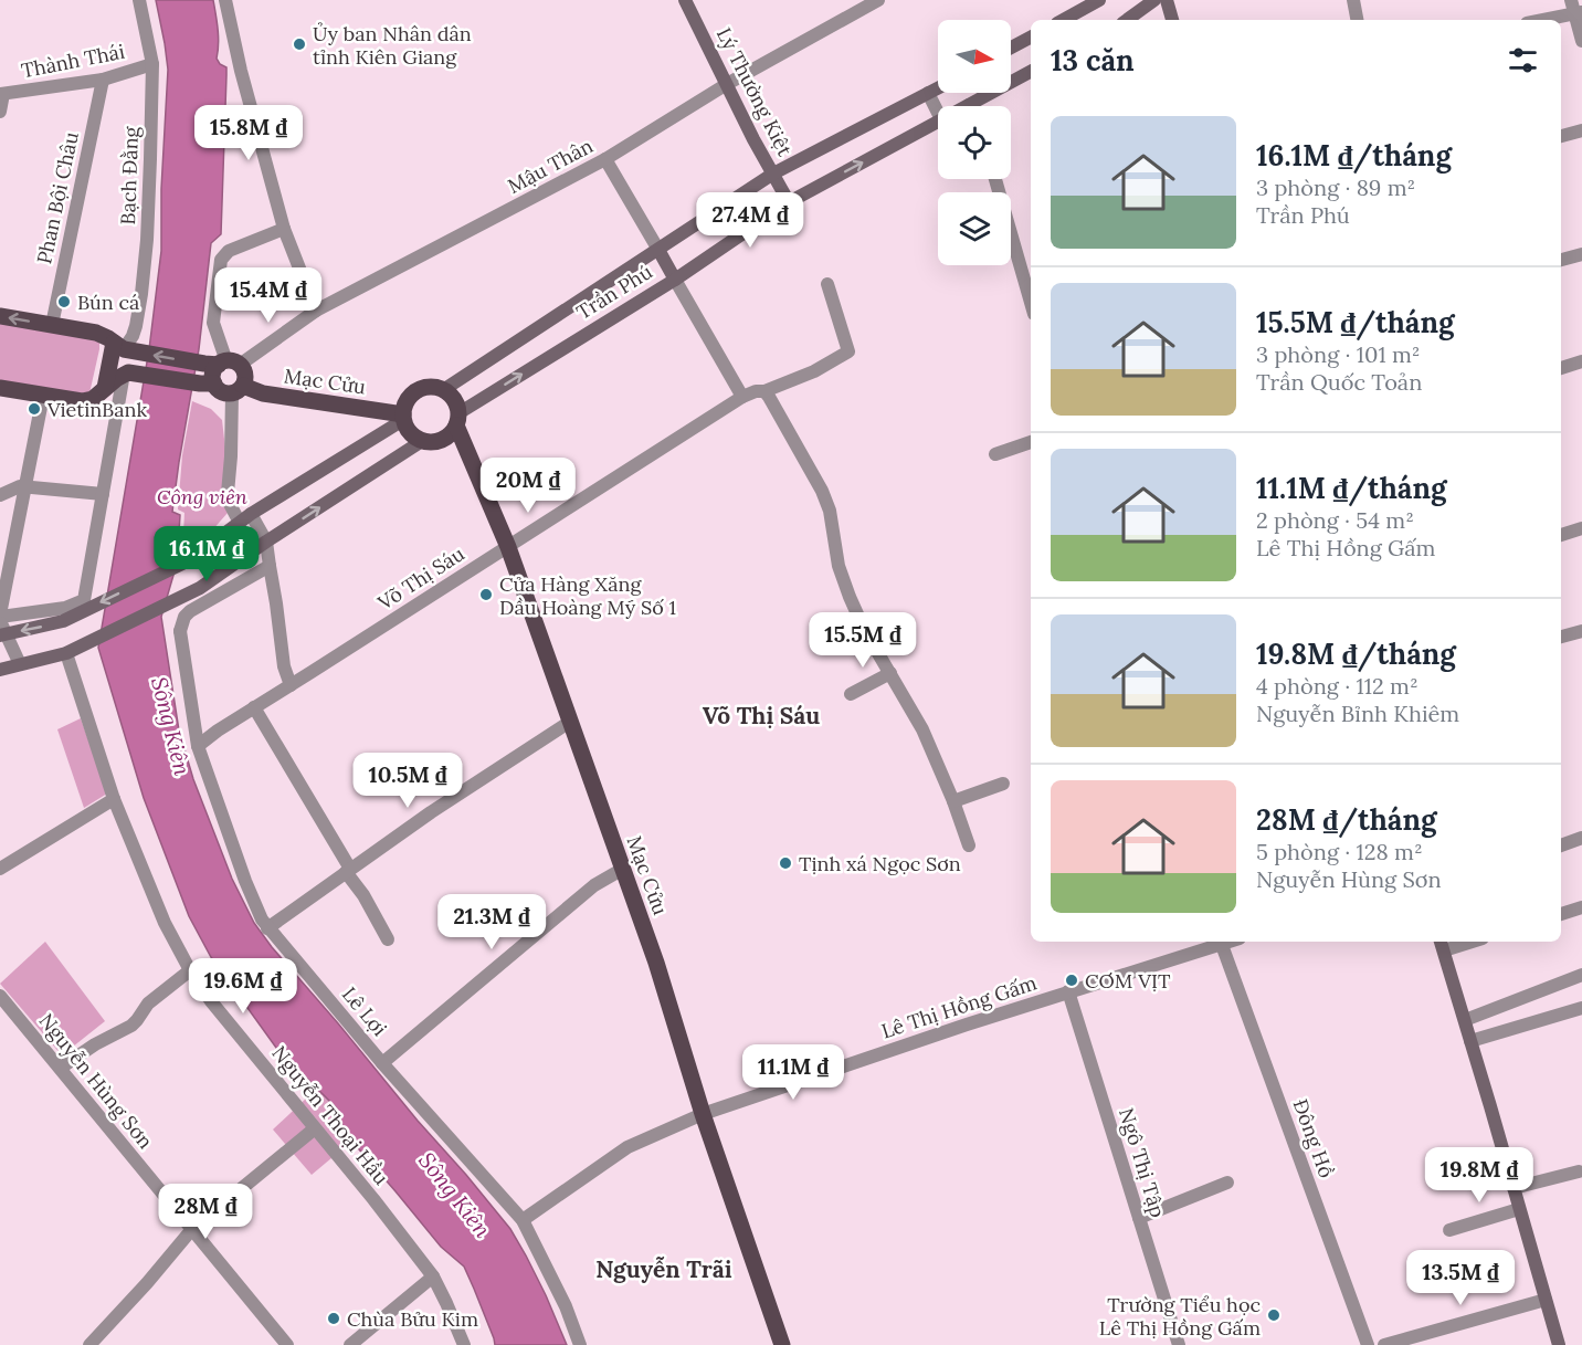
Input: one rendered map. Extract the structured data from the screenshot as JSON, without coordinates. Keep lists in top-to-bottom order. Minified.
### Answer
{"streets":{"main road":["Lý Thường Kiệt","Trần Phú","Mạc Cửu"],"street":["Thành Thái","Mậu Thân","Bạch Đằng","Phan Bội Châu","Võ Thị Sáu","Lê Thị Hồng Gấm","Lê Lợi","Nguyễn Hùng Sơn","Nguyễn Thoại Hầu","Đông Hồ","Ngô Thị Tập"]},"crossings":[["Thành Thái","Bạch Đằng"],["Thành Thái","Phan Bội Châu"],["Lý Thường Kiệt","Mậu Thân"],["Lý Thường Kiệt","Trần Phú"],["Mậu Thân","Mạc Cửu"],["Trần Phú","Mạc Cửu"],["Trần Phú","Nguyễn Thoại Hầu"],["Mạc Cửu","Võ Thị Sáu"],["Mạc Cửu","Lê Thị Hồng Gấm"],["Võ Thị Sáu","Lê Lợi"],["Lê Thị Hồng Gấm","Lê Lợi"],["Lê Thị Hồng Gấm","Ngô Thị Tập"]],"districts":["Võ Thị Sáu","Nguyễn Trãi"],"water":["Sông Kiên"],"parks":["Công viên"],"places":["Ủy ban Nhân dân tỉnh Kiên Giang","Bún cá","VietinBank","Cửa Hàng Xăng Dầu Hoàng Mỹ Số 1","Tịnh xá Ngọc Sơn","CƠM VỊT","Trường Tiểu học Lê Thị Hồng Gấm","Chùa Bửu Kim"],"north":"right","page":{"heading":"13 căn","list":[{"name":"16.1M ₫/tháng","note":"3 phòng · 89 m² · Trần Phú"},{"name":"15.5M ₫/tháng","note":"3 phòng · 101 m² · Trần Quốc Toản"},{"name":"11.1M ₫/tháng","note":"2 phòng · 54 m² · Lê Thị Hồng Gấm"},{"name":"19.8M ₫/tháng","note":"4 phòng · 112 m² · Nguyễn Bỉnh Khiêm"},{"name":"28M ₫/tháng","note":"5 phòng · 128 m² · Nguyễn Hùng Sơn"}],"price":["15.8M ₫","27.4M ₫","15.4M ₫","20M ₫","16.1M ₫","15.5M ₫","10.5M ₫","21.3M ₫","19.6M ₫","11.1M ₫","19.8M ₫","28M ₫","13.5M ₫"]}}
